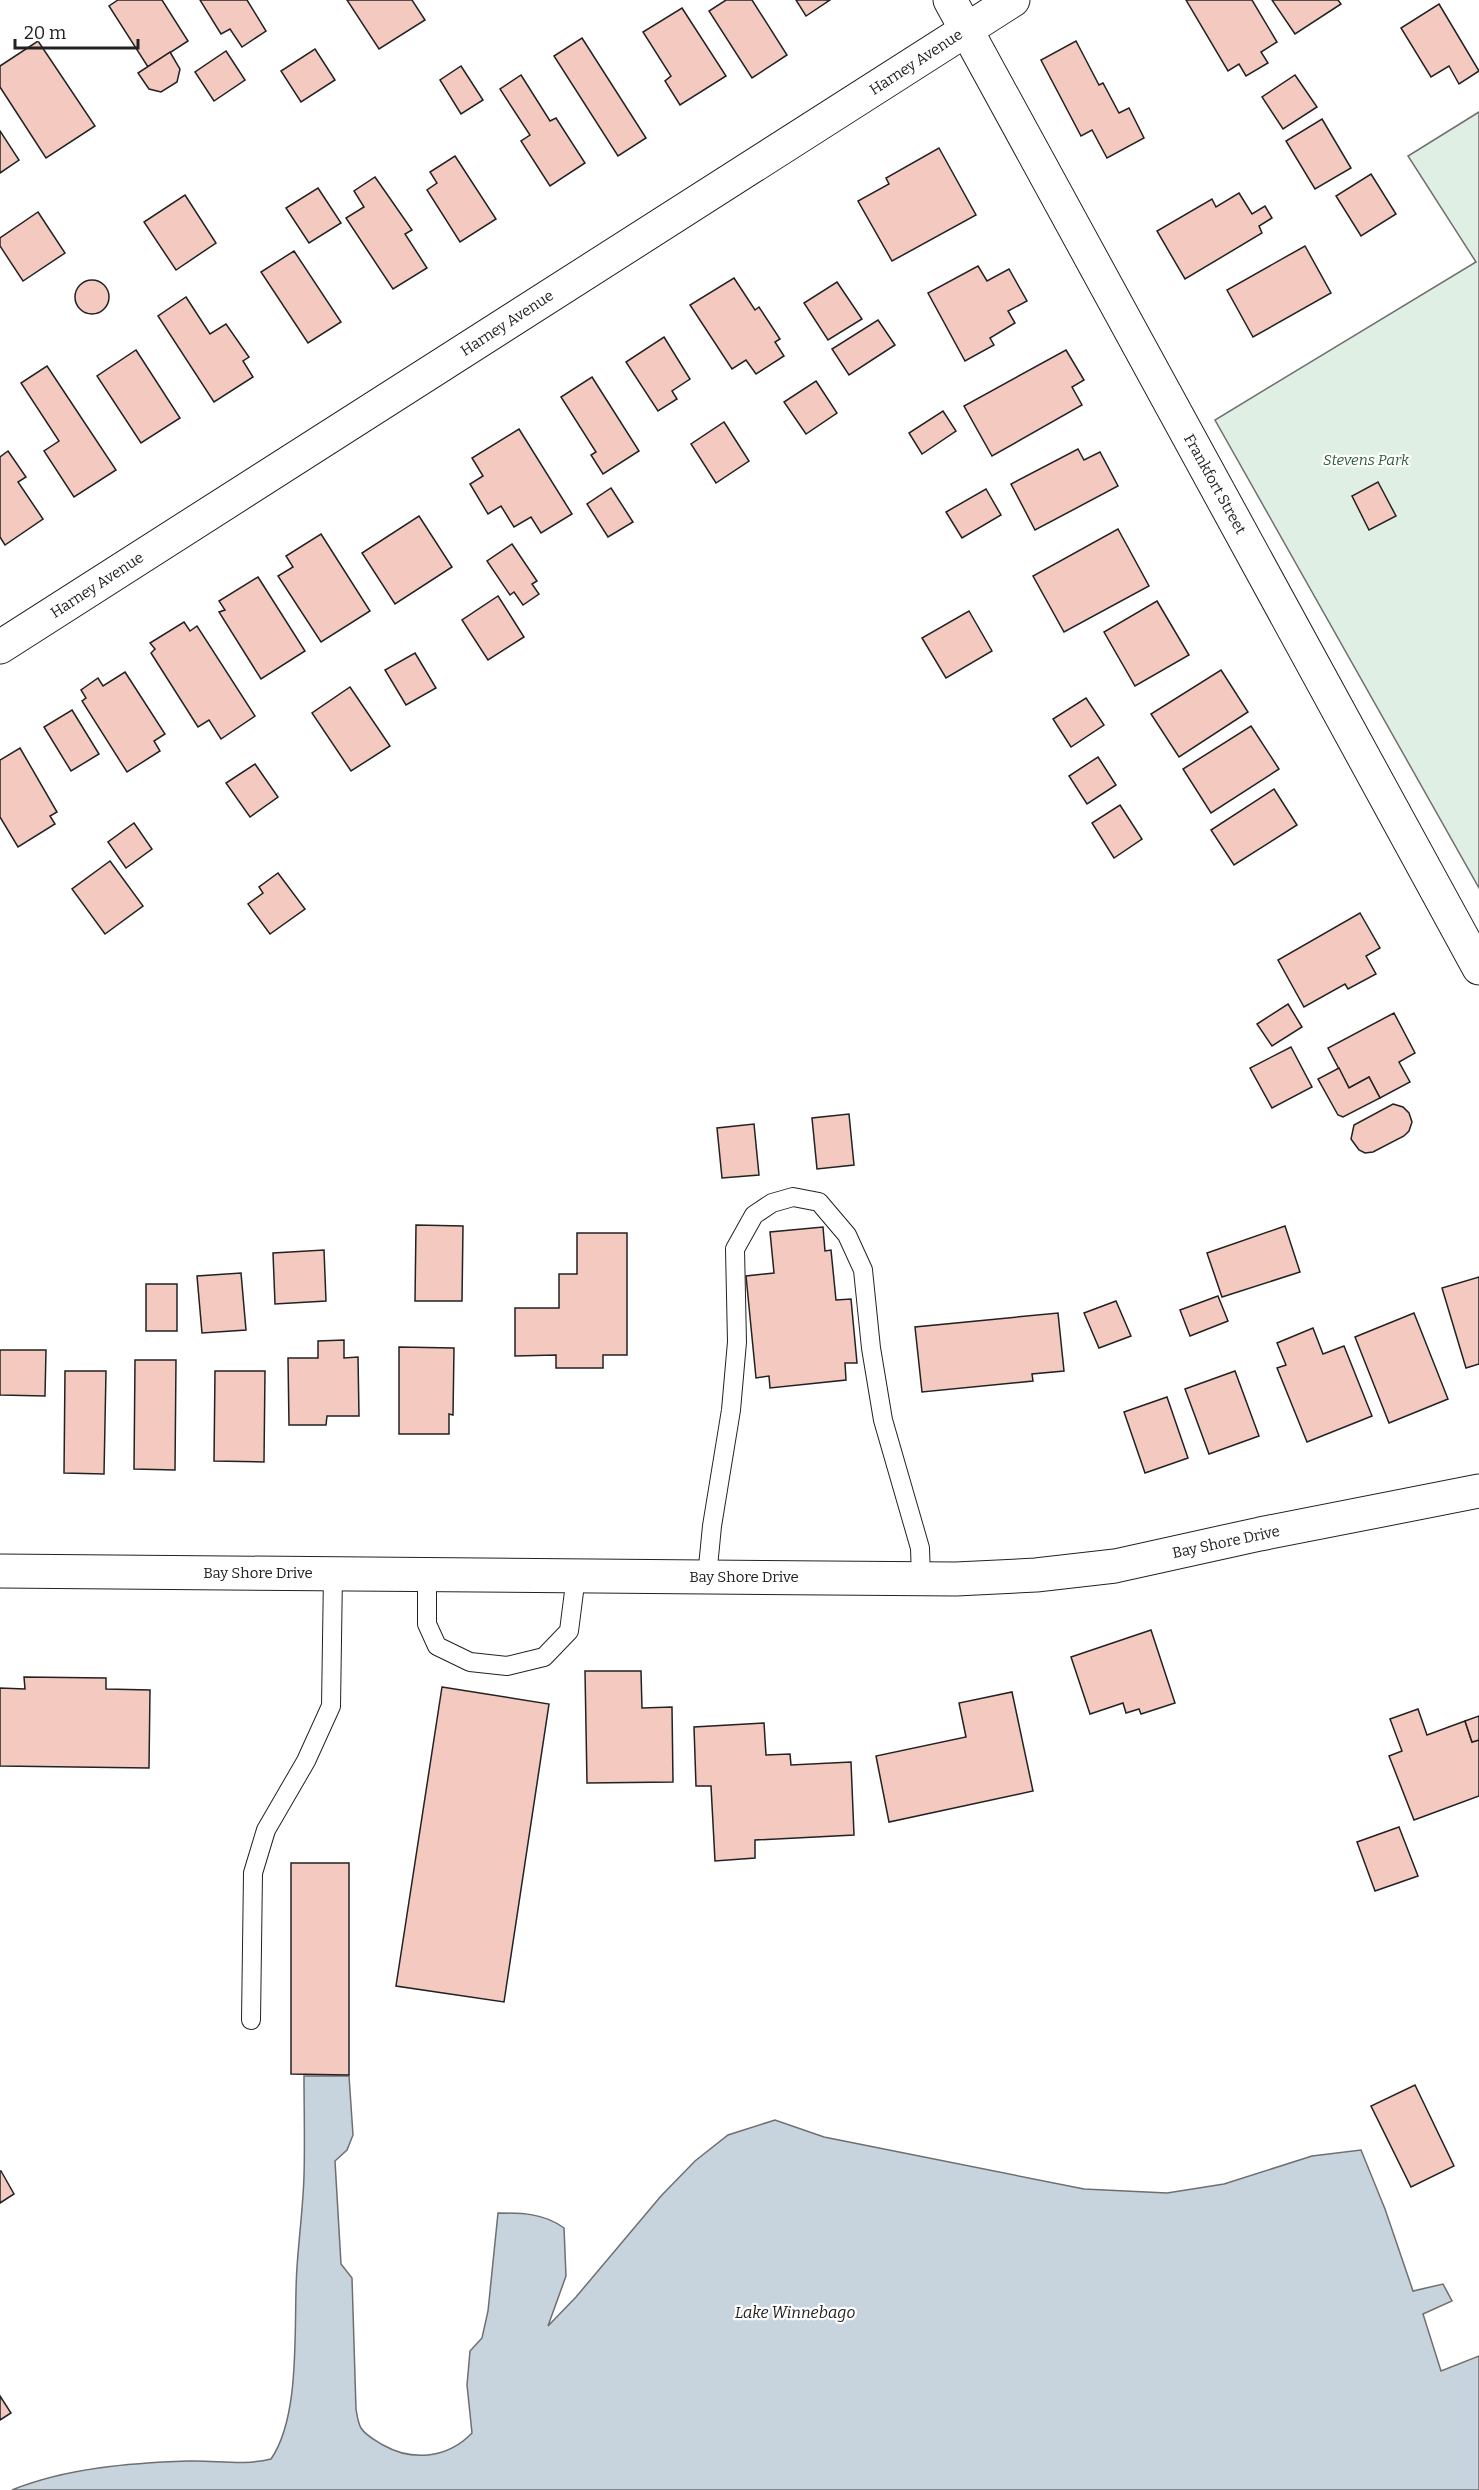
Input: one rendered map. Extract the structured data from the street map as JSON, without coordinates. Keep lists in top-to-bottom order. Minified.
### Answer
{"streets":{"street":["Harney Avenue","Frankfort Street","Bay Shore Drive"]},"crossings":[["Harney Avenue","Frankfort Street"]],"water":["Lake Winnebago"],"parks":["Stevens Park"],"scale_bar":"20 m"}
